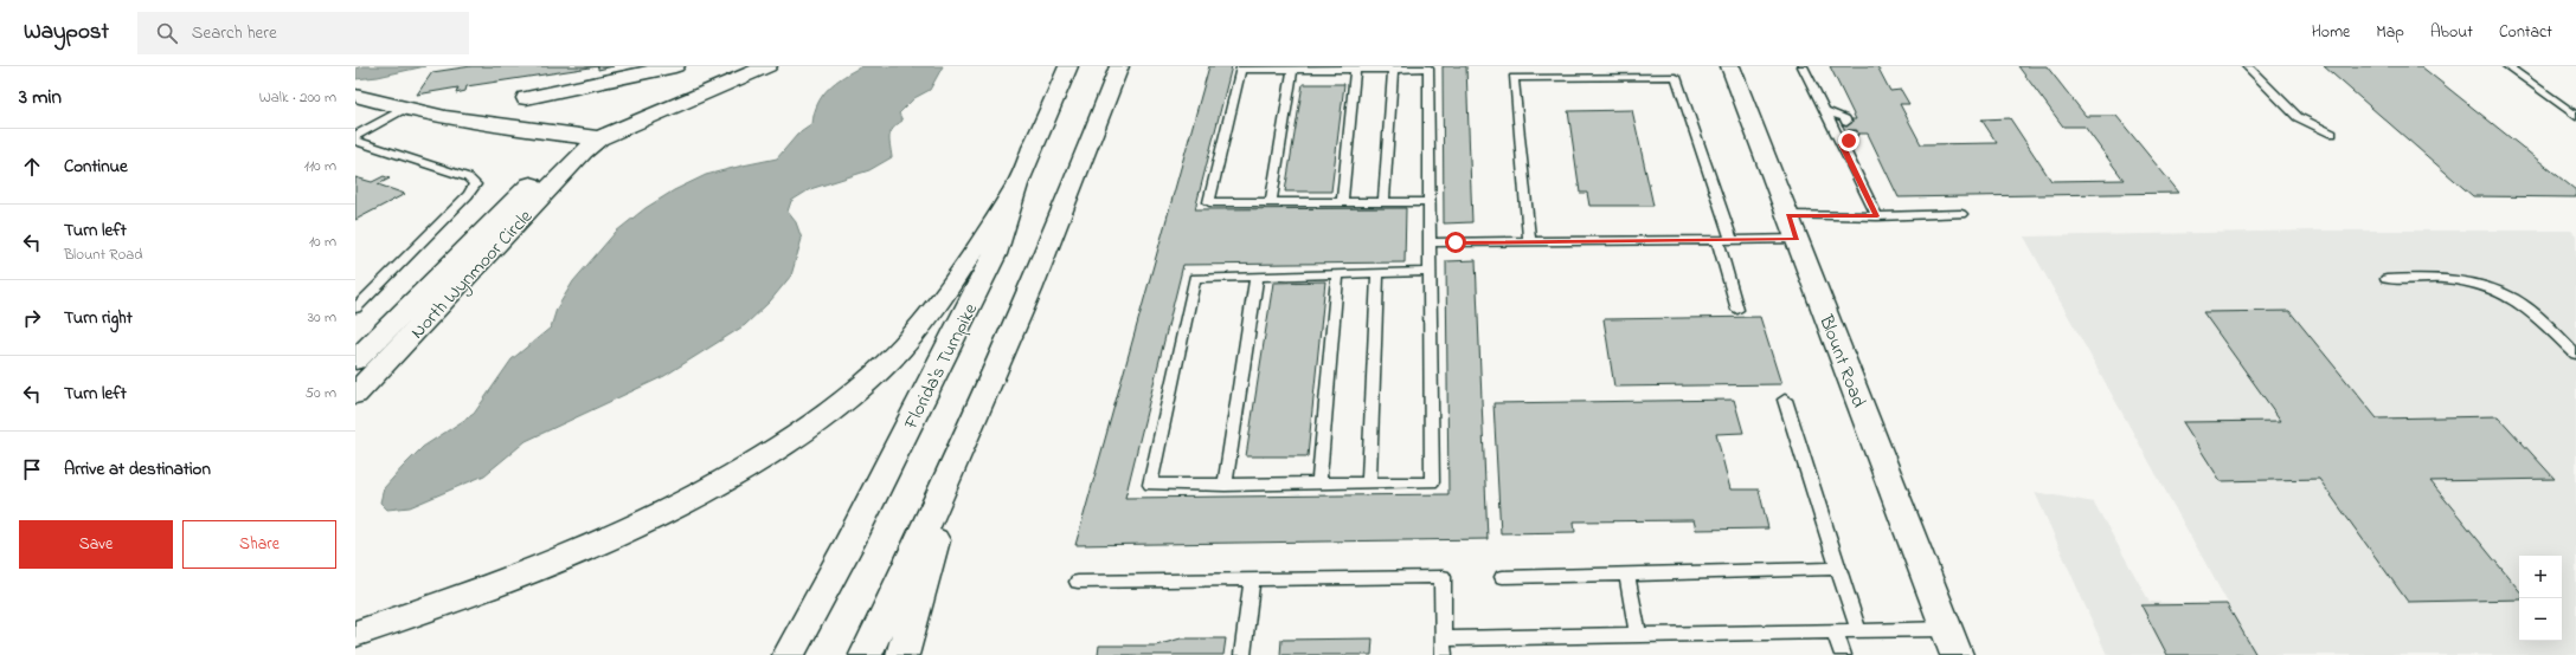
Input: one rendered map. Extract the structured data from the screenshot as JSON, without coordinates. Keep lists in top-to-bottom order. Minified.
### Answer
{"streets":{"main road":["North Wynmoor Circle","Blount Road","Florida's Turnpike"]},"page":{"header":"Waypost","search":"Search here","nav":["Home","Map","About","Contact"],"heading":["3 min","Walk · 200 m"],"list":[["Continue","110 m"],["Turn left","Blount Road","10 m"],["Turn right","30 m"],["Turn left","50 m"],"Arrive at destination"],"buttons":["Save","Share"],"map_buttons":["+","−"]}}
